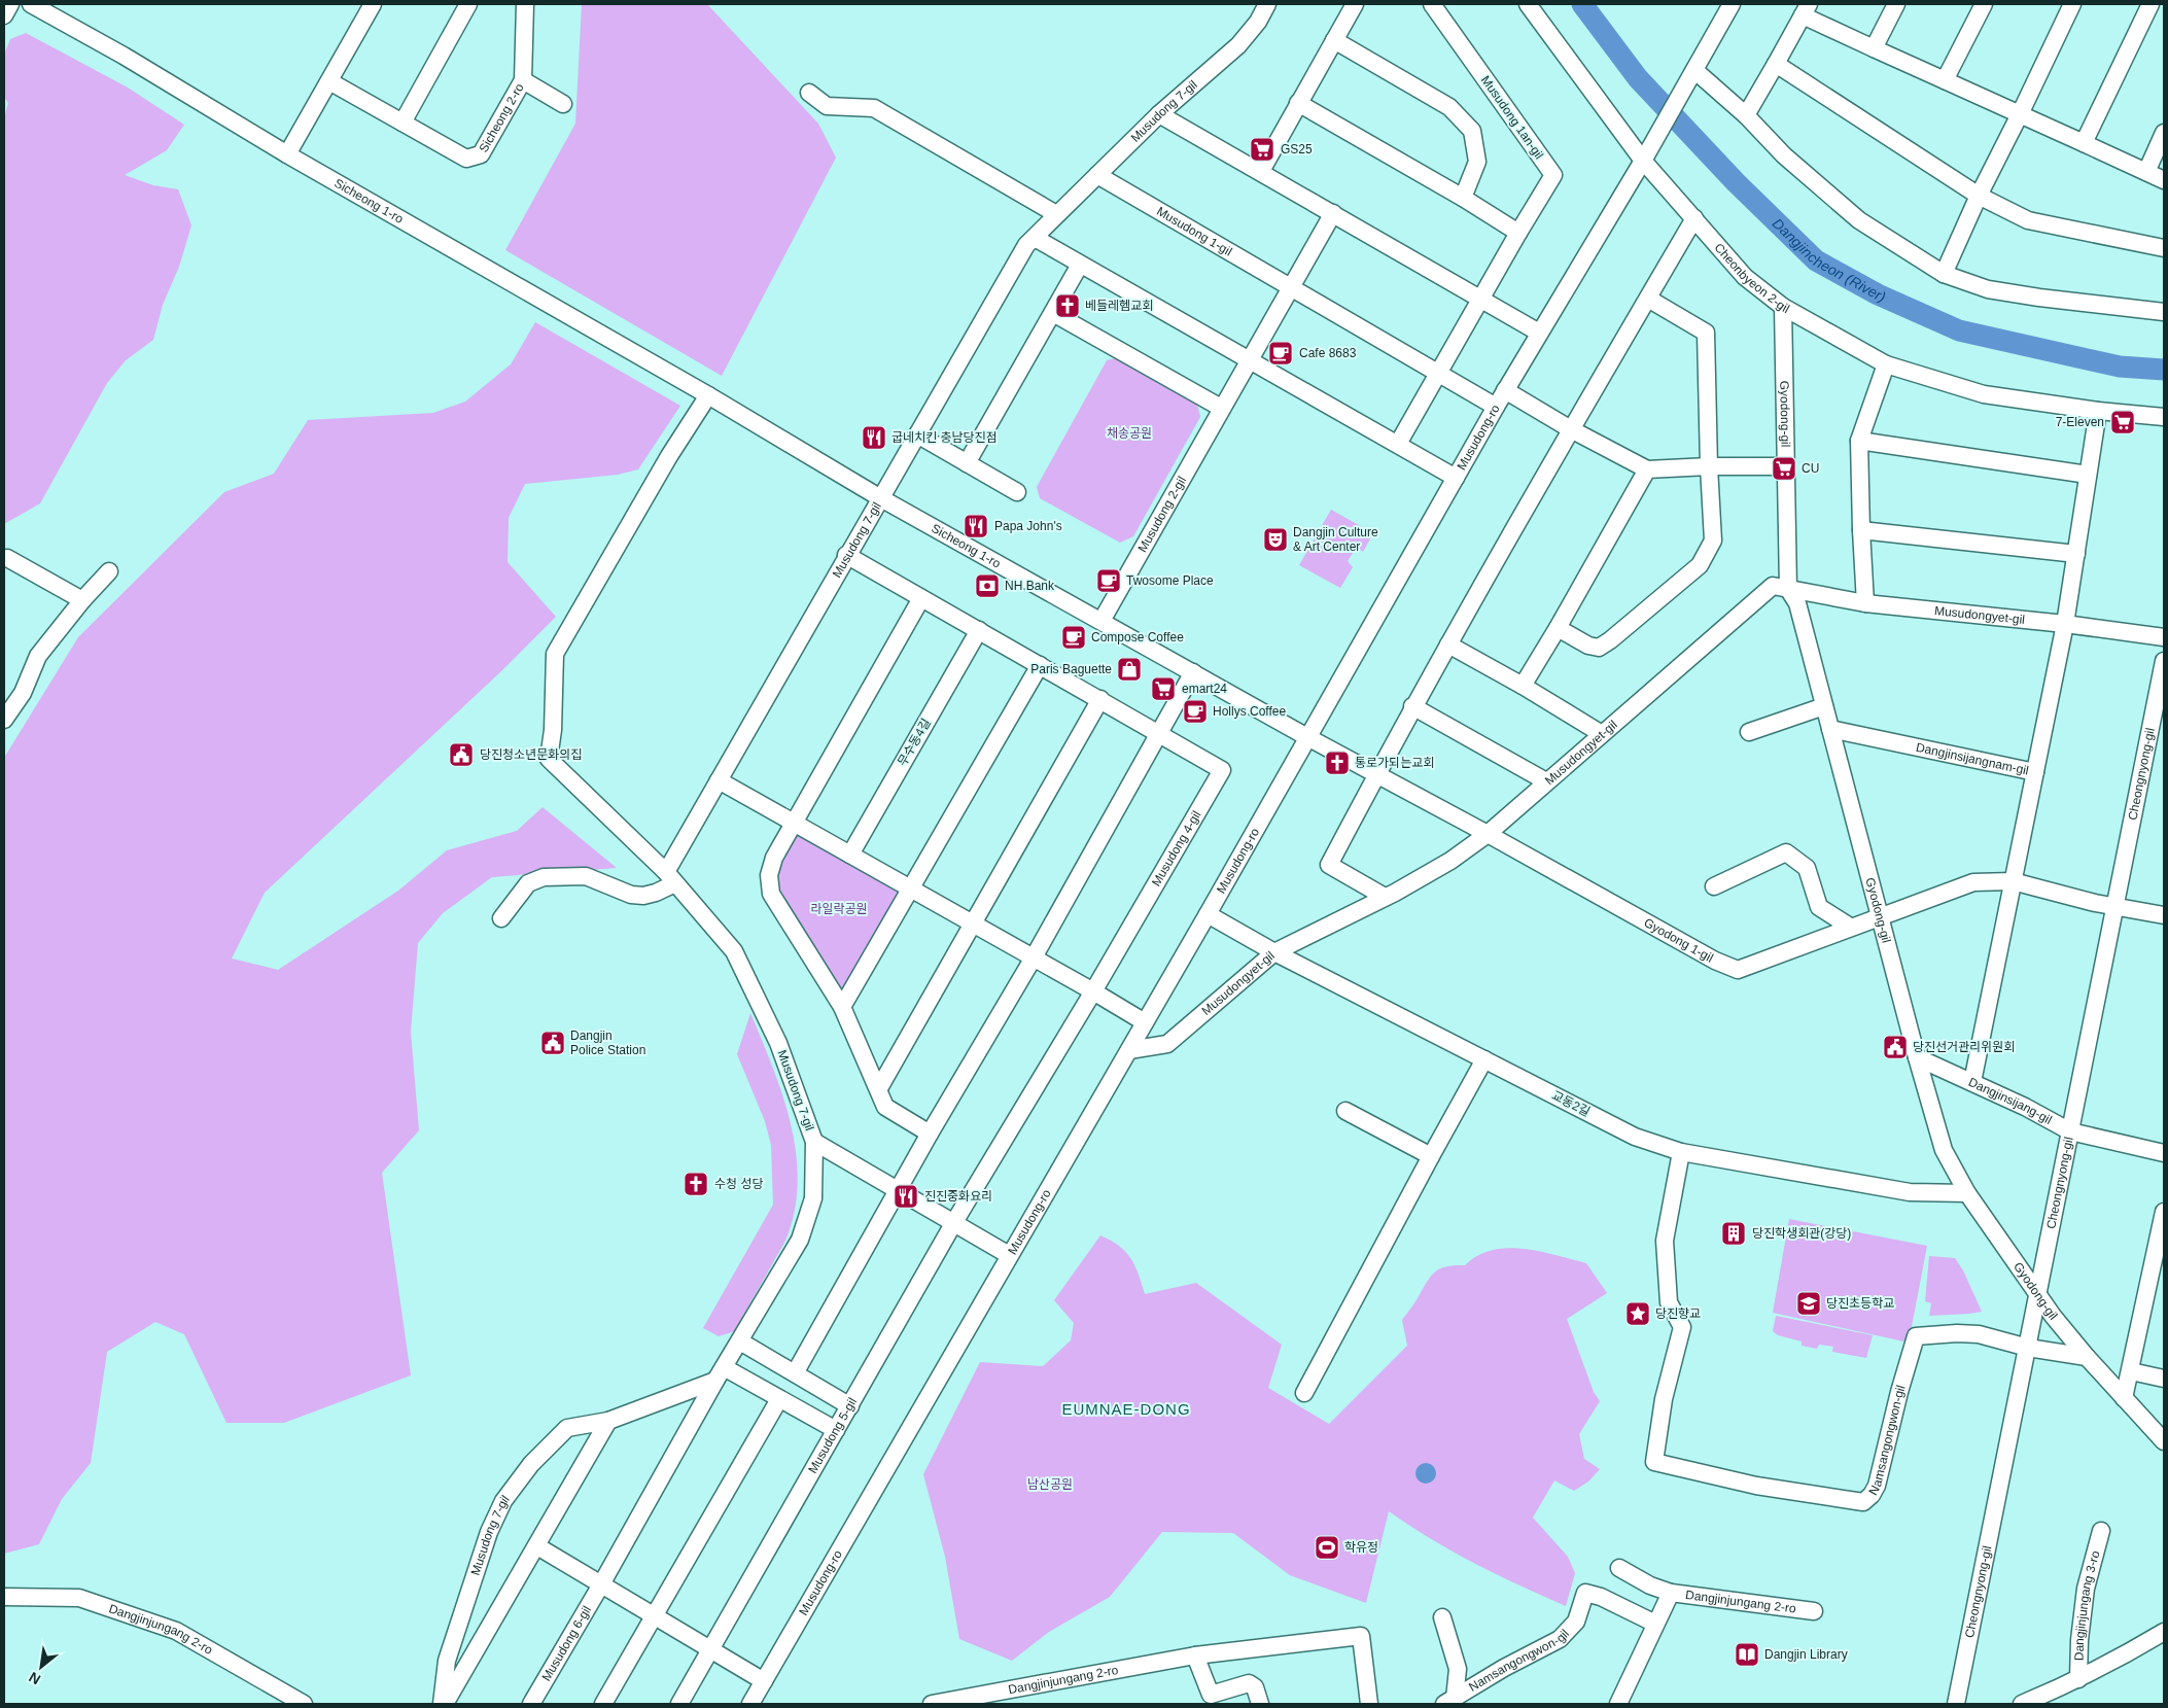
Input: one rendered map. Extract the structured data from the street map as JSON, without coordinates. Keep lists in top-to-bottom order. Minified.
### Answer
{"streets":{"street":["Musudong 7-gil","Sicheong 2-ro","Musudong 1an-gil","Sicheong 1-ro","Musudong 1-gil","Cheonbyeon 2-gil","Gyodong-gil","Musudong-ro","Musudong 2-gil","Musudongyet-gil","무수동4길","Dangjinsijangnam-gil","Cheongnyong-gil","Musudong 4-gil","Gyodong 1-gil","Dangjinsijang-gil","교동2길","Musudong 5-gil","Namsangongwon-gil","Dangjinjungang 2-ro","Dangjinjungang 3-ro","Musudong 6-gil"]},"crossings":[["Musudong 7-gil","Sicheong 1-ro"],["Musudong 7-gil","Musudong 1-gil"],["Musudong 7-gil","Musudong 4-gil"],["Musudong 7-gil","Musudong 6-gil"],["Sicheong 1-ro","Musudong-ro"],["Sicheong 1-ro","Musudong 2-gil"],["Musudong 1-gil","Musudong-ro"],["Cheonbyeon 2-gil","Gyodong-gil"],["Cheonbyeon 2-gil","Musudong-ro"],["Gyodong-gil","Musudongyet-gil"],["Gyodong-gil","Dangjinsijangnam-gil"],["Gyodong-gil","Cheongnyong-gil"],["Gyodong-gil","Gyodong 1-gil"],["Gyodong-gil","Dangjinsijang-gil"],["Gyodong-gil","교동2길"],["Musudong-ro","Musudongyet-gil"],["Musudong-ro","교동2길"],["Musudongyet-gil","Gyodong 1-gil"],["Musudongyet-gil","교동2길"],["무수동4길","Musudong 4-gil"],["Dangjinsijangnam-gil","Dangjinsijang-gil"],["Cheongnyong-gil","Dangjinsijang-gil"],["Cheongnyong-gil","Namsangongwon-gil"],["Musudong 4-gil","Musudong 5-gil"],["교동2길","Namsangongwon-gil"],["Namsangongwon-gil","Dangjinjungang 2-ro"]],"districts":["EUMNAE-DONG"],"water":["Dangjincheon (River)"],"parks":["채송공원","라일락공원","남산공원"],"places":{"supermarket":["GS25","7-Eleven","CU","emart24"],"church":["베들레헴교회","통로가되는교회","수청 성당"],"cafe":["Cafe 8683","Twosome Place","Compose Coffee","Hollys Coffee"],"restaurant":["굽네치킨 충남당진점","Papa John's","진진중화요리"],"theatre":["Dangjin Culture & Art Center"],"bank":["NH Bank"],"shop":["Paris Baguette"],"public building":["당진청소년문화의집","Dangjin Police Station","당진선거관리위원회"],"building":["당진학생회관(강당)"],"school or university":["당진초등학교"],"place":["당진향교"],"sports":["학유정"],"library":["Dangjin Library"]},"north":"bottom left"}
